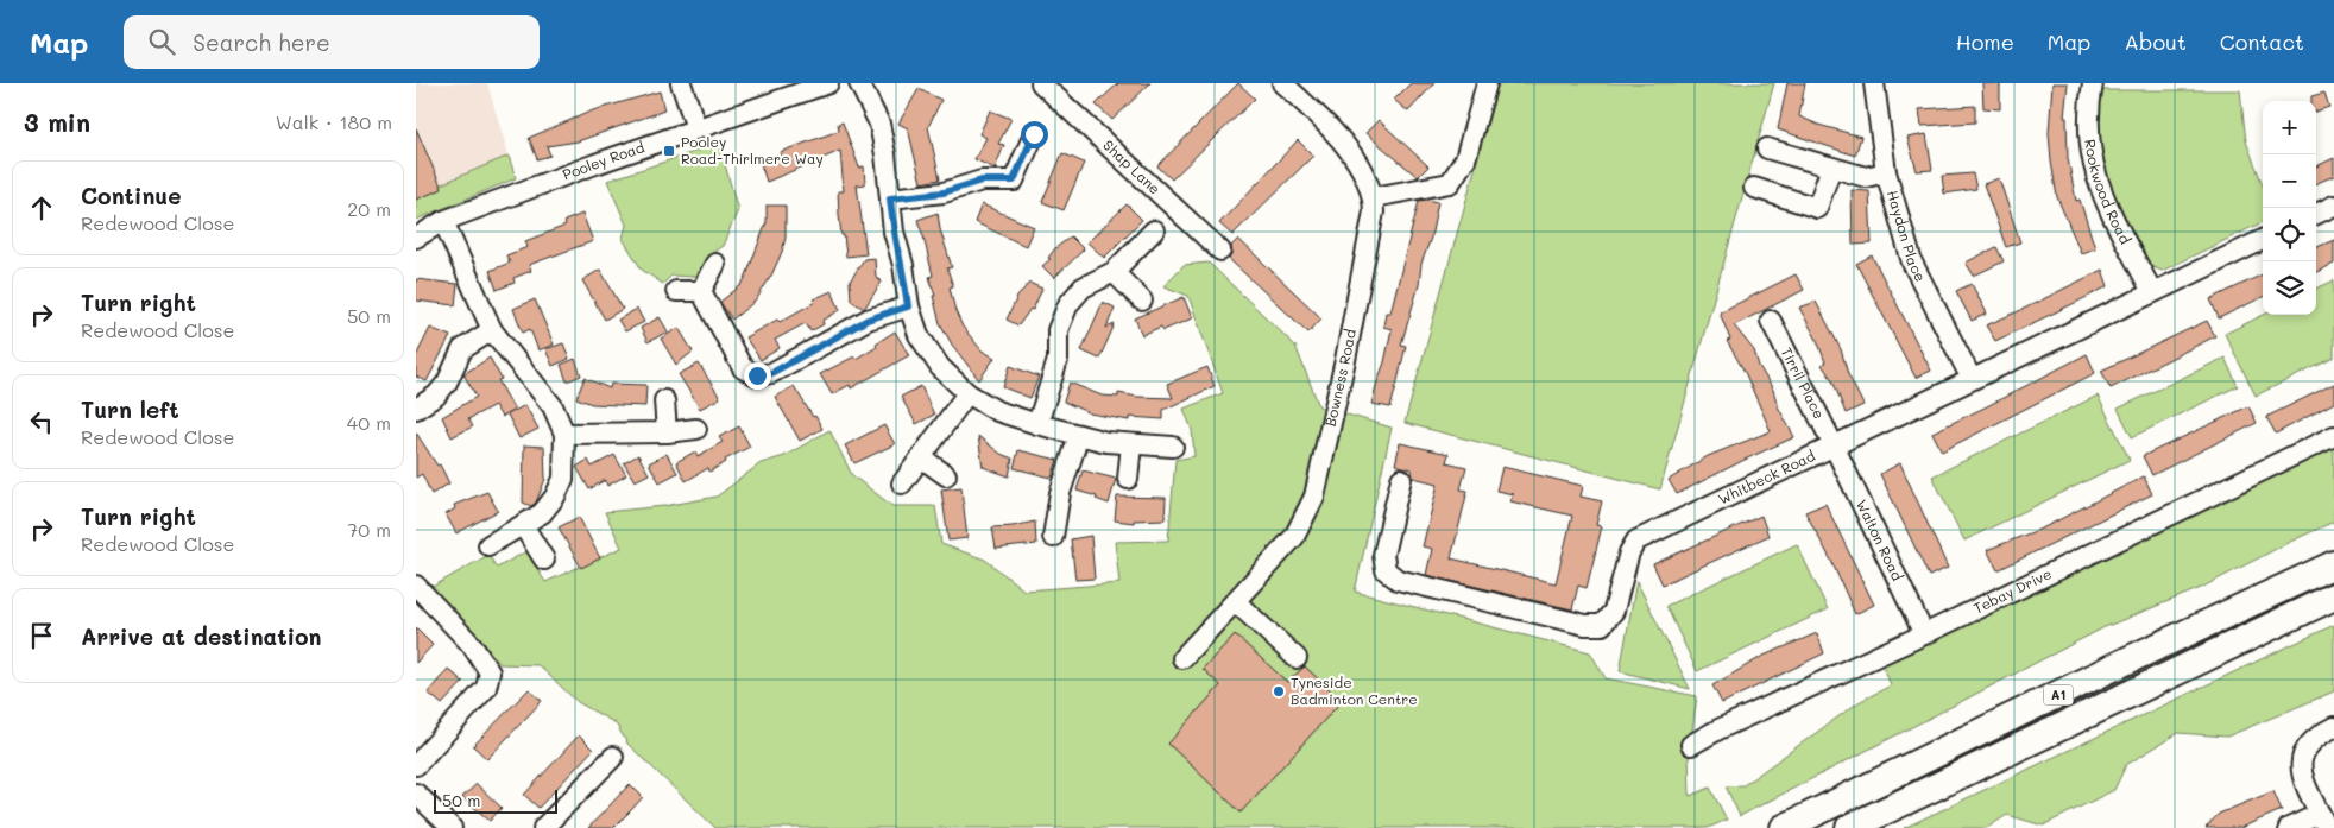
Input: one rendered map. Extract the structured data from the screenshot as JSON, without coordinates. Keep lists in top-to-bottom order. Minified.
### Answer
{"streets":{"highway":["A1"],"street":["Pooley Road","Shap Lane","Rookwood Road","Haydon Place","Bowness Road","Tirril Place","Whitbeck Road","Walton Road","Tebay Drive"]},"crossings":[["Rookwood Road","Whitbeck Road"],["Haydon Place","Whitbeck Road"],["Tirril Place","Whitbeck Road"],["Tirril Place","Walton Road"],["Whitbeck Road","Walton Road"],["Walton Road","Tebay Drive"]],"places":{"transit":["Pooley Road-Thirlmere Way"],"other":["Tyneside Badminton Centre"]},"scale_bar":"50 m","page":{"header":"Map","search":"Search here","nav":["Home","Map","About","Contact"],"heading":["3 min","Walk · 180 m"],"map_buttons":["+","−"],"list":[["Continue","Redewood Close","20 m"],["Turn right","Redewood Close","50 m"],["Turn left","Redewood Close","40 m"],["Turn right","Redewood Close","70 m"],"Arrive at destination"],"scale":"50 m"}}
